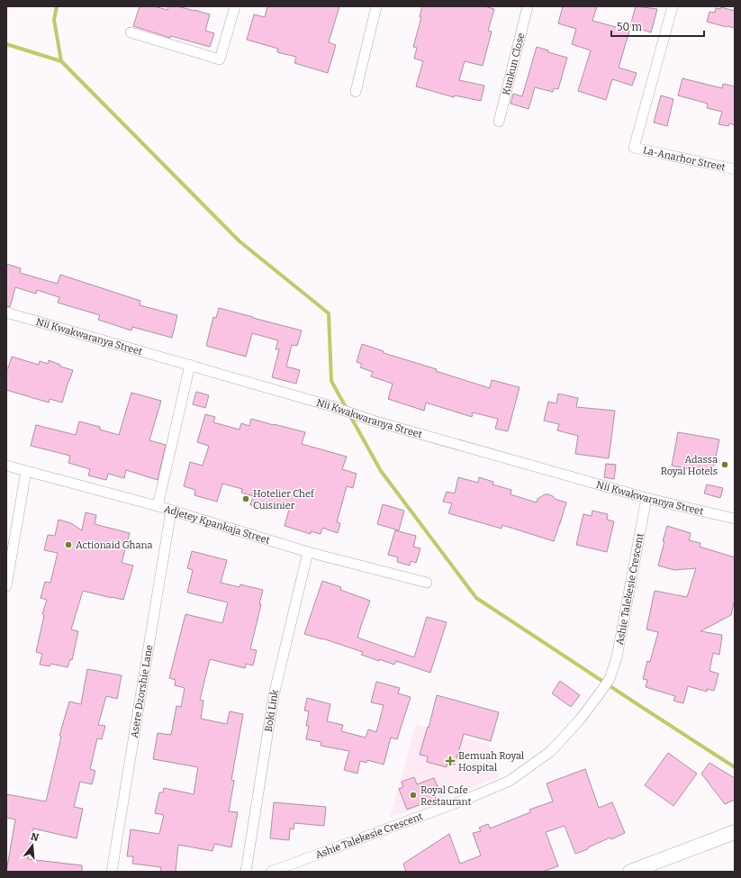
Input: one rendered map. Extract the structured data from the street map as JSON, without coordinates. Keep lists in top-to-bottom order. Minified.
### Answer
{"streets":{"street":["Kunkun Close","La-Anarhor Street","Nii Kwakwaranya Street","Adjetey Kpankaja Street","Ashie Talekesie Crescent","Asere Dzorshie Lane","Boki Link"]},"crossings":[["Nii Kwakwaranya Street","Ashie Talekesie Crescent"],["Adjetey Kpankaja Street","Asere Dzorshie Lane"],["Adjetey Kpankaja Street","Boki Link"]],"places":{"other":["Adassa Royal Hotels","Hotelier Chef Cuisinier","Actionaid Ghana","Royal Cafe Restaurant"],"health":["Bemuah Royal Hospital"]},"scale_bar":"50 m","north":"top"}
